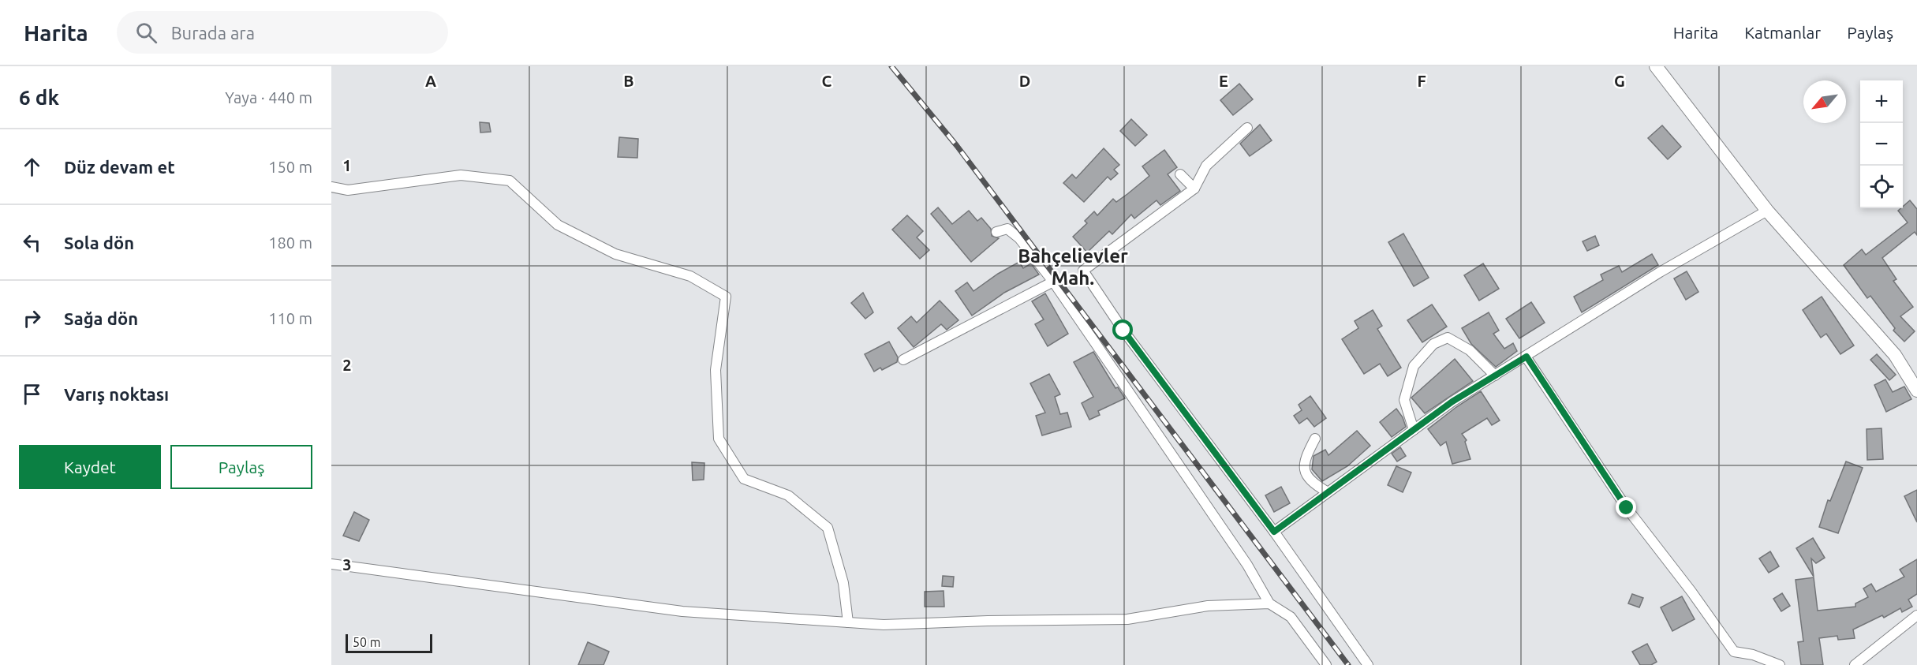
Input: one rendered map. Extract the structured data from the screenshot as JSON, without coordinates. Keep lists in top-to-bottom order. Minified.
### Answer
{"districts":["Bahçelievler Mah."],"scale_bar":"50 m","north":"bottom left","page":{"header":"Harita","search":"Burada ara","nav":["Harita","Katmanlar","Paylaş"],"heading":["6 dk","Yaya · 440 m"],"map_buttons":["+","−"],"list":[["Düz devam et","150 m"],["Sola dön","180 m"],["Sağa dön","110 m"],"Varış noktası"],"buttons":["Kaydet","Paylaş"],"scale":"50 m"},"grid":{"columns":["A","B","C","D","E","F","G"],"rows":["1","2","3"]}}
